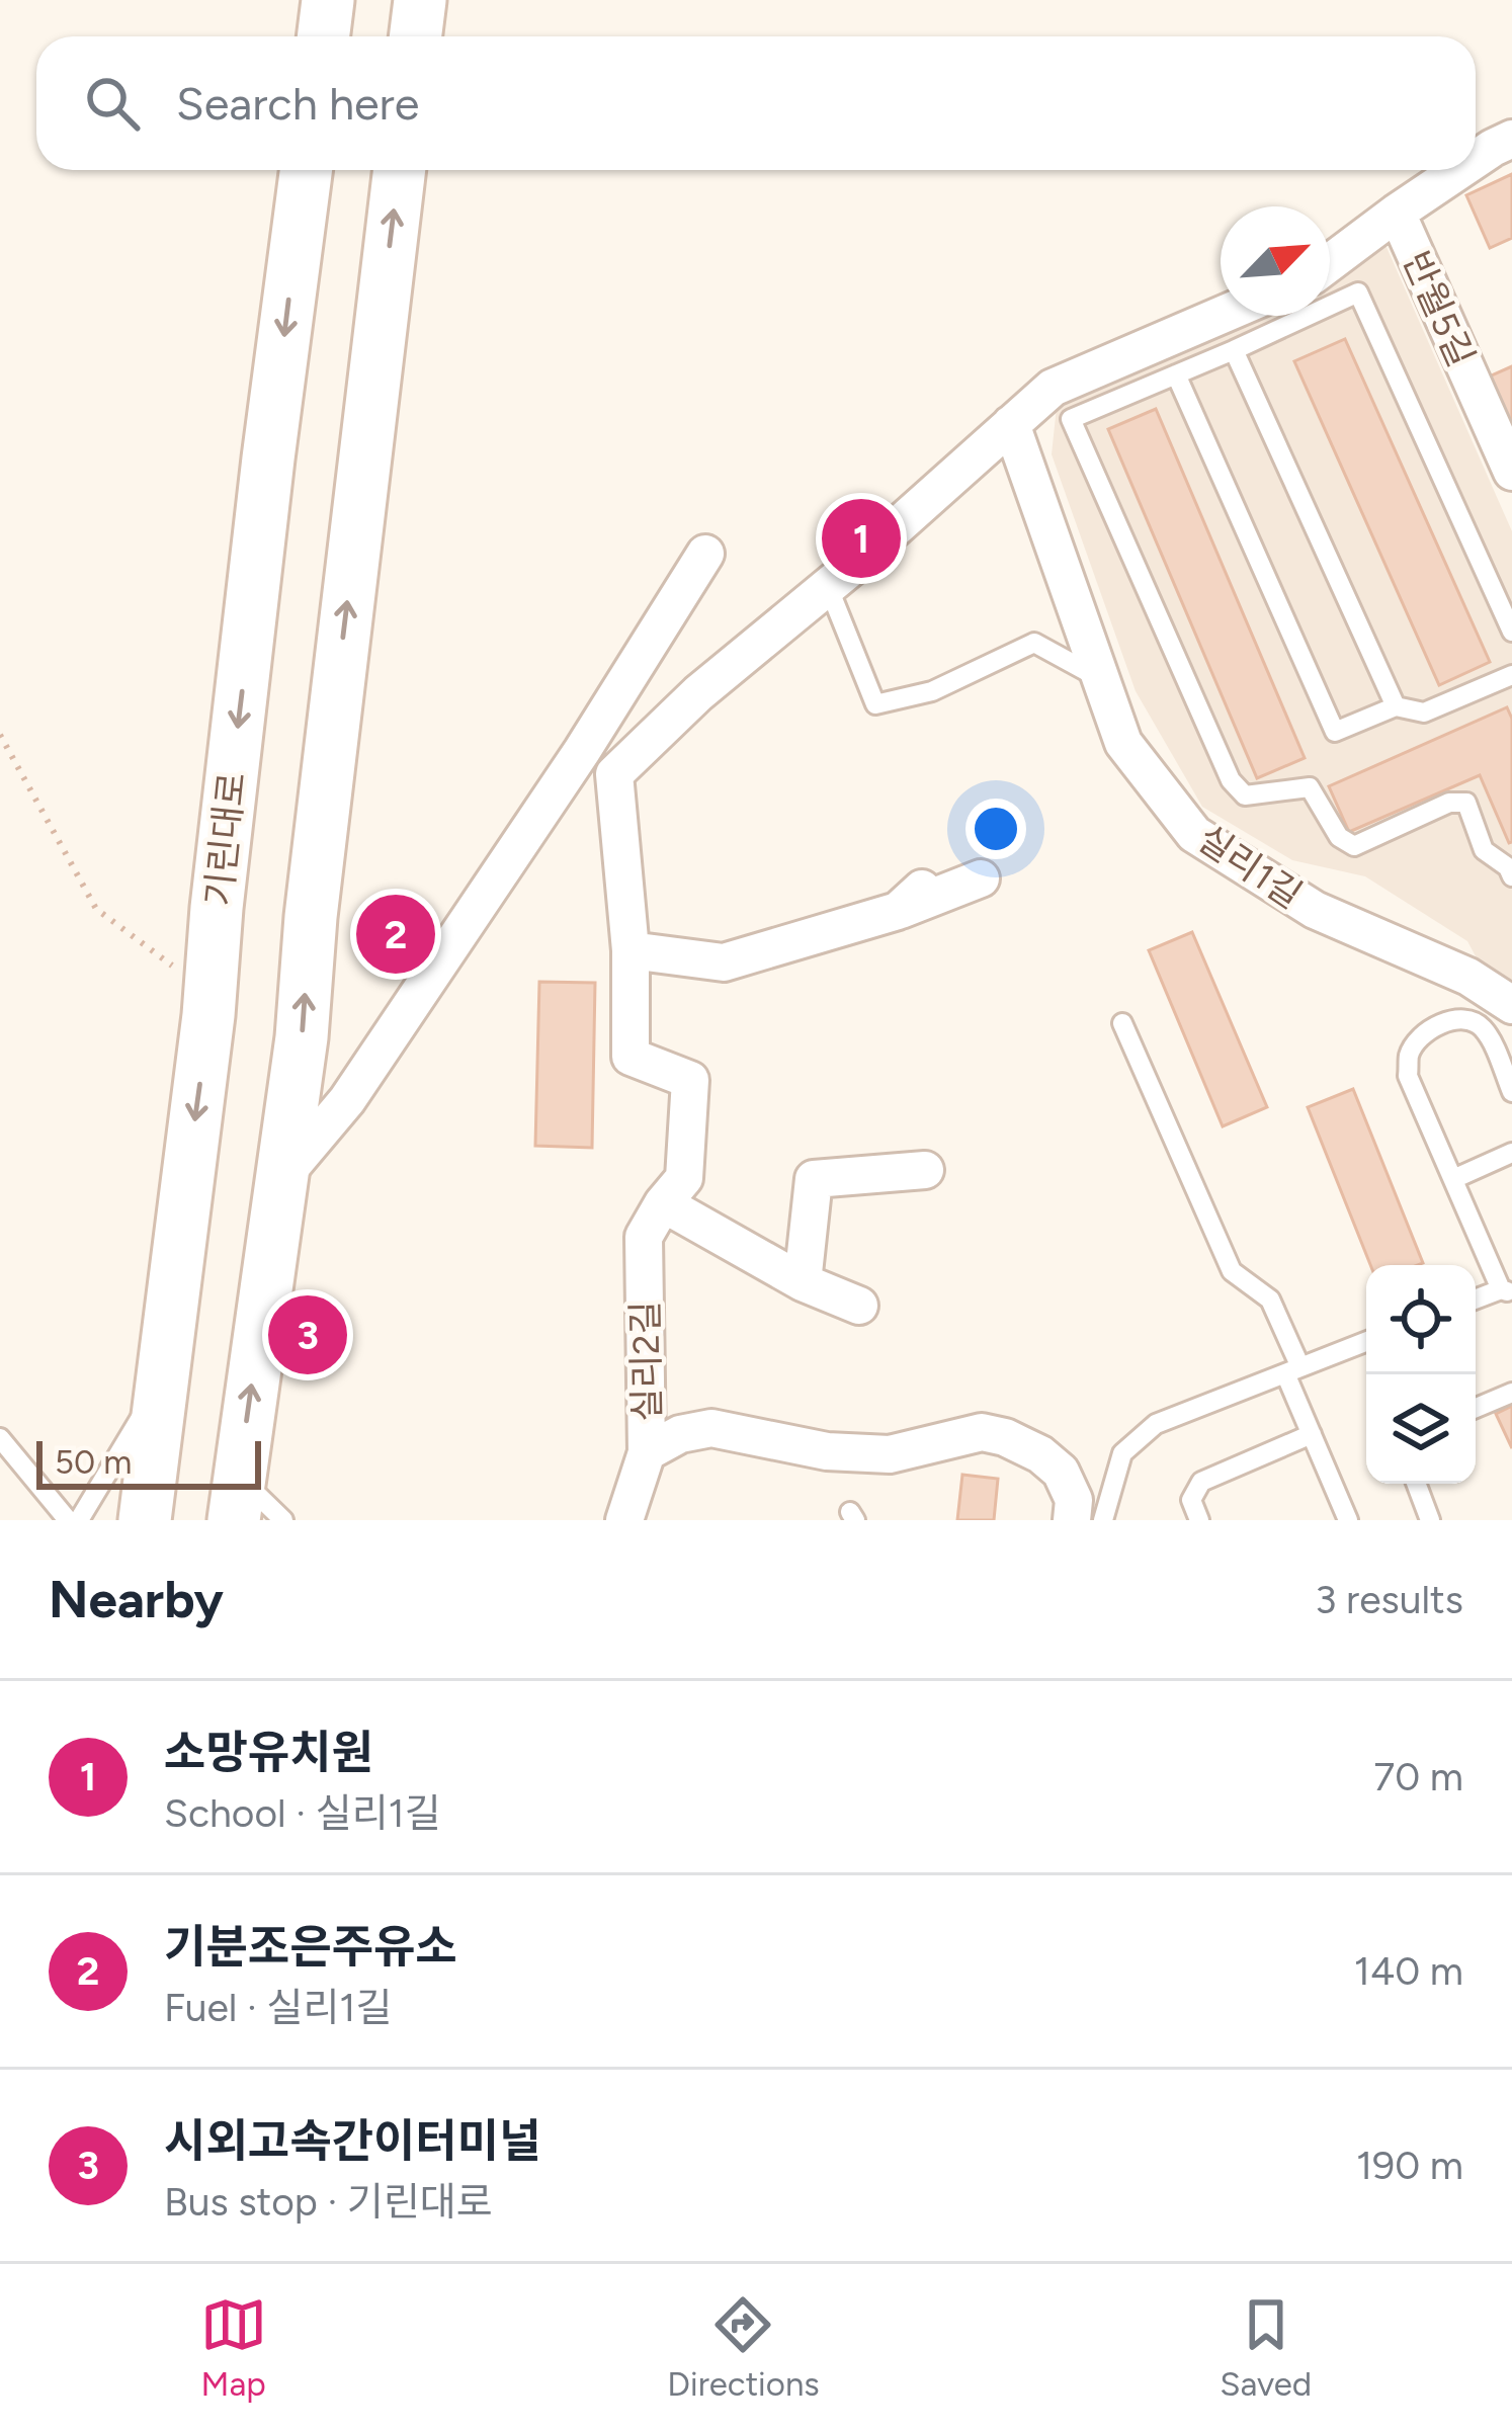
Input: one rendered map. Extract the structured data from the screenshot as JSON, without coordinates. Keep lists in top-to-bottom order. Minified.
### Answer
{"streets":{"street":["반월5길","기린대로","실리1길","실리2길"]},"scale_bar":"50 m","north":"top right","page":{"search":"Search here","pins":["1","2","3"],"scale":"50 m","heading":["Nearby","3 results"],"list":[{"mark":"1","name":"소망유치원","note":"School · 실리1길","value":"70 m"},{"mark":"2","name":"기분조은주유소","note":"Fuel · 실리1길","value":"140 m"},{"mark":"3","name":"시외고속간이터미널","note":"Bus stop · 기린대로","value":"190 m"}],"nav":["Map","Directions","Saved"]}}
